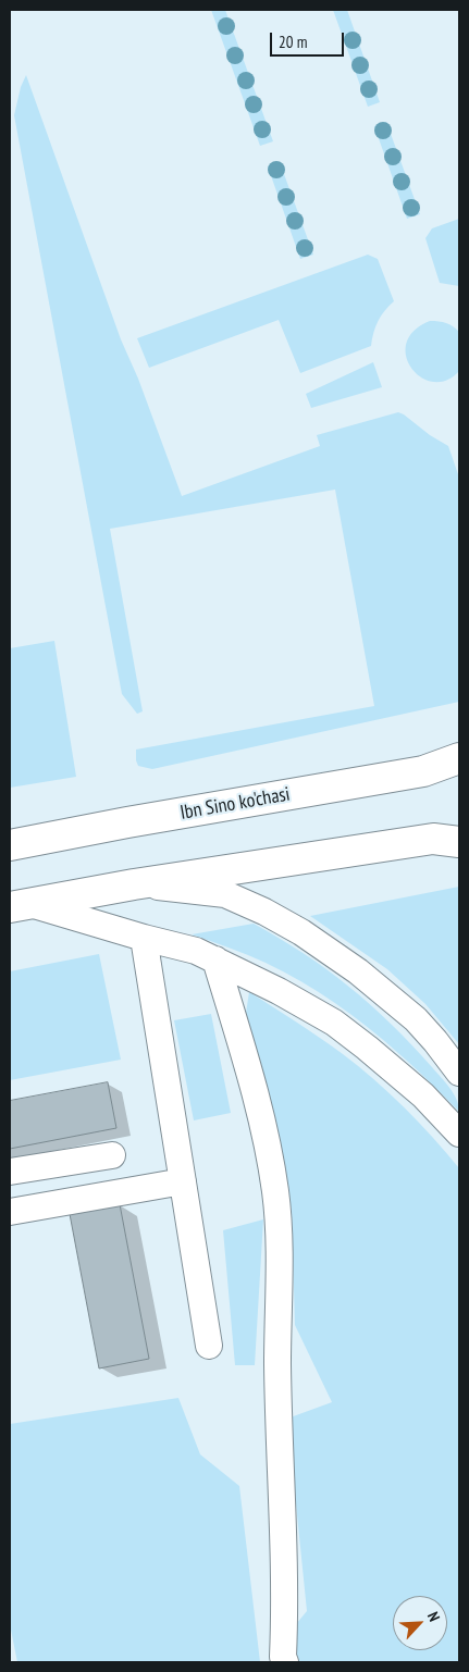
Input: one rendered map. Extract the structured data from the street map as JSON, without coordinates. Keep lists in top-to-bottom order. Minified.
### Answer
{"streets":{"main road":["Ibn Sino ko'chasi"]},"scale_bar":"20 m","north":"top right"}
